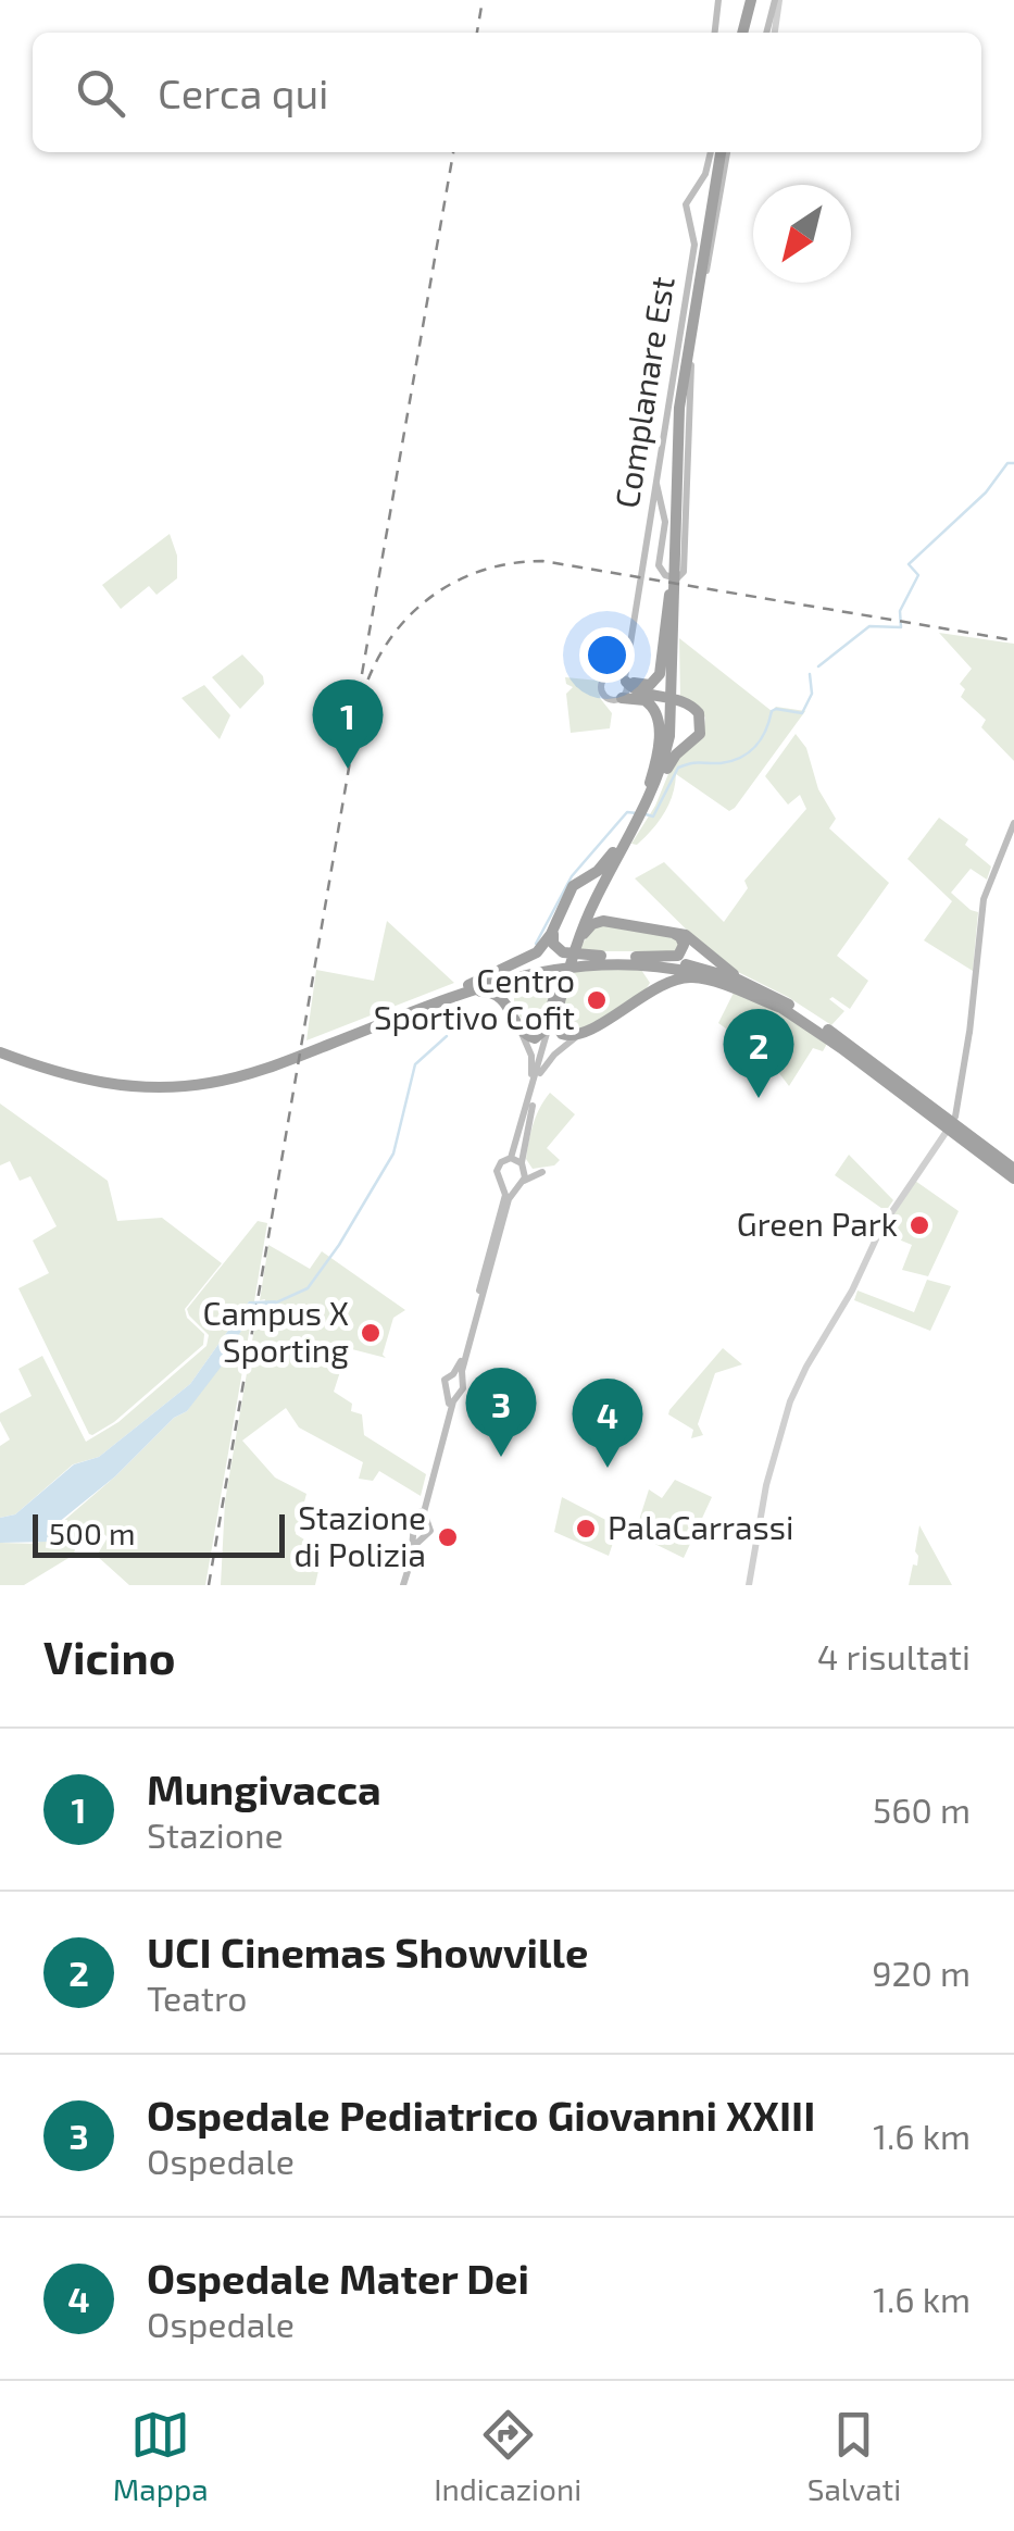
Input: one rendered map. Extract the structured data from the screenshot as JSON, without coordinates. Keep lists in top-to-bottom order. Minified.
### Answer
{"streets":{"main road":["Complanare Est"]},"places":["Centro Sportivo Cofit","Green Park","Campus X Sporting","PalaCarrassi","Stazione di Polizia"],"scale_bar":"500 m","north":"bottom left","page":{"search":"Cerca qui","pins":["1","2","3","4"],"scale":"500 m","heading":["Vicino","4 risultati"],"list":[{"mark":"1","name":"Mungivacca","note":"Stazione","value":"560 m"},{"mark":"2","name":"UCI Cinemas Showville","note":"Teatro","value":"920 m"},{"mark":"3","name":"Ospedale Pediatrico Giovanni XXIII","note":"Ospedale","value":"1.6 km"},{"mark":"4","name":"Ospedale Mater Dei","note":"Ospedale","value":"1.6 km"}],"nav":["Mappa","Indicazioni","Salvati"]}}
